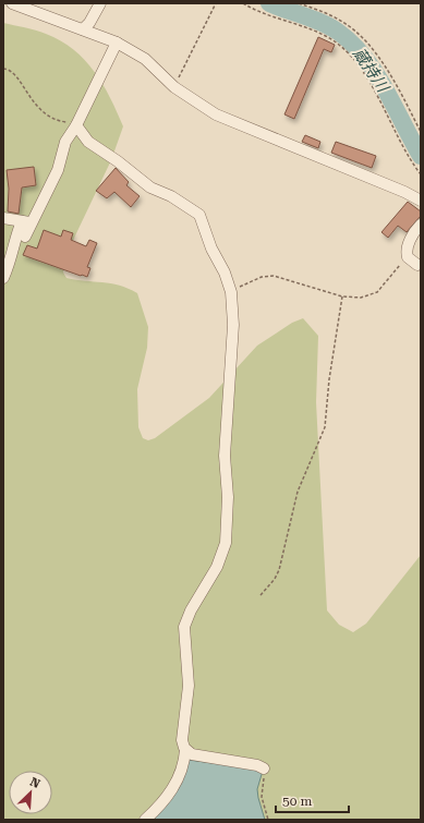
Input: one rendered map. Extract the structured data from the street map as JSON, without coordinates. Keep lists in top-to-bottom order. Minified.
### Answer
{"water":["蔵持川"],"scale_bar":"50 m","north":"top right"}
